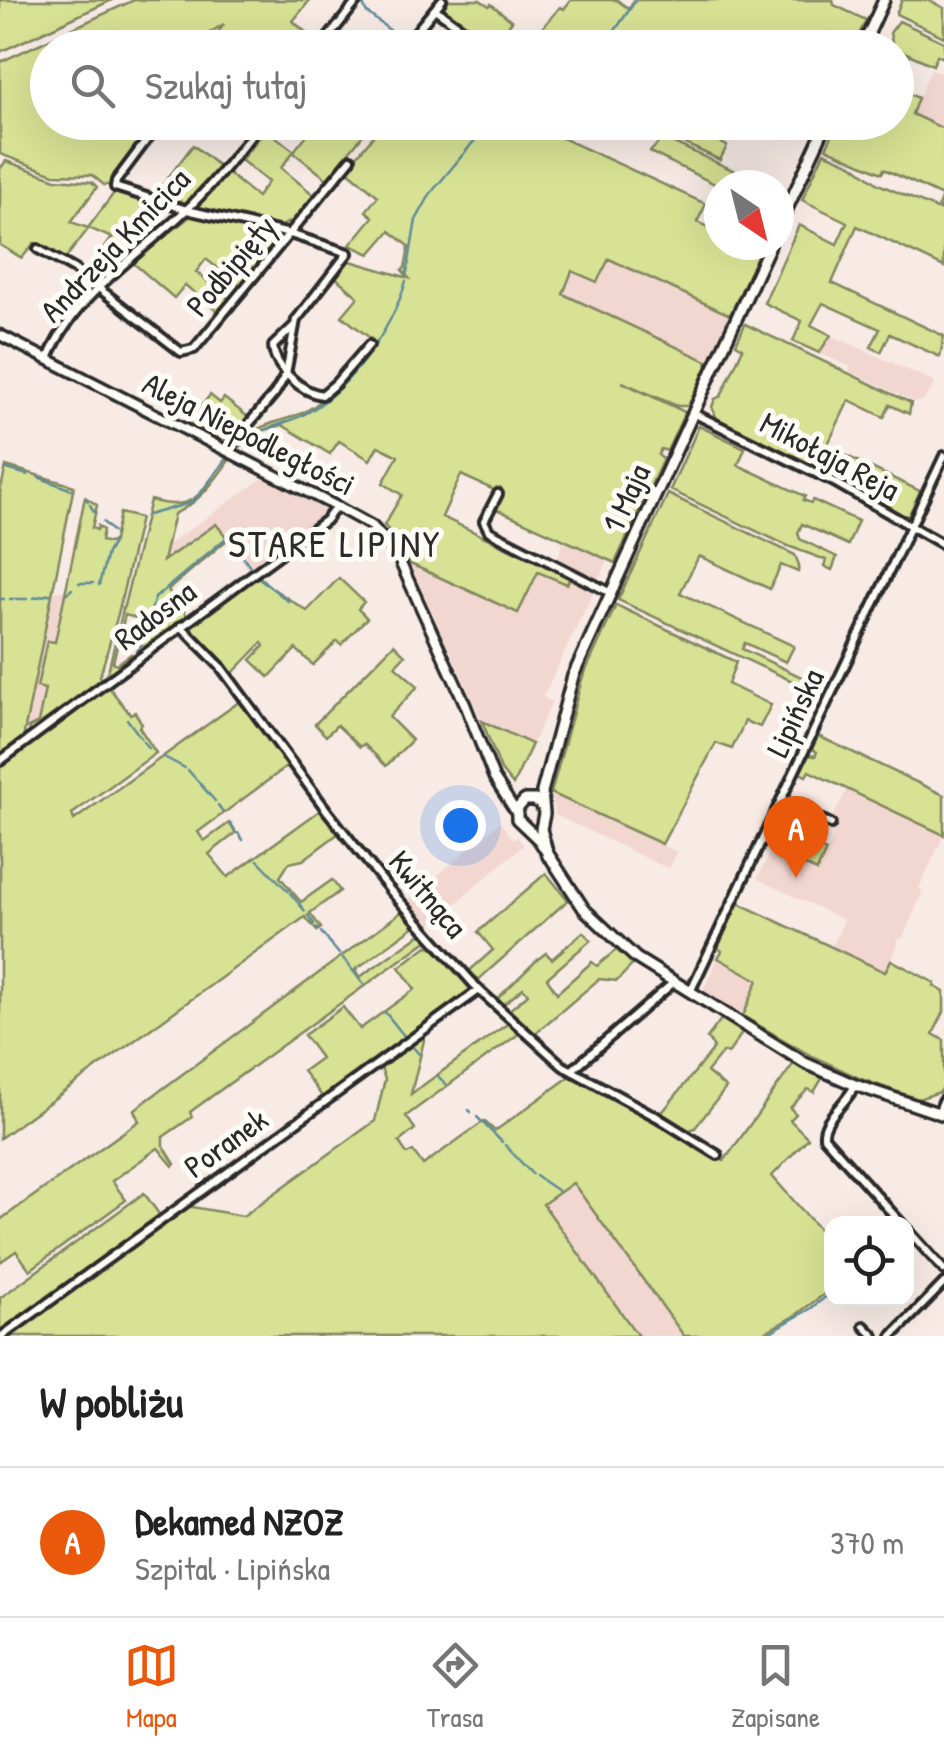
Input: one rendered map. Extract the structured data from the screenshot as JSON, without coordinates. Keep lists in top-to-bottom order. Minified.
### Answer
{"streets":{"main road":["1 Maja"],"street":["Andrzeja Kmicica","Podbipięty","Aleja Niepodległości","Mikołaja Reja","Radosna","Lipińska","Kwitnąca","Poranek"]},"crossings":[["Andrzeja Kmicica","Podbipięty"],["Andrzeja Kmicica","Aleja Niepodległości"],["Aleja Niepodległości","1 Maja"],["Aleja Niepodległości","Radosna"],["Mikołaja Reja","1 Maja"],["Mikołaja Reja","Lipińska"],["Radosna","Kwitnąca"],["Kwitnąca","Poranek"]],"districts":["STARE LIPINY"],"north":"bottom right","page":{"search":"Szukaj tutaj","pins":"A","heading":"W pobliżu","list":[{"mark":"A","name":"Dekamed NZOZ","note":"Szpital · Lipińska","value":"370 m"}],"nav":["Mapa","Trasa","Zapisane"]}}
